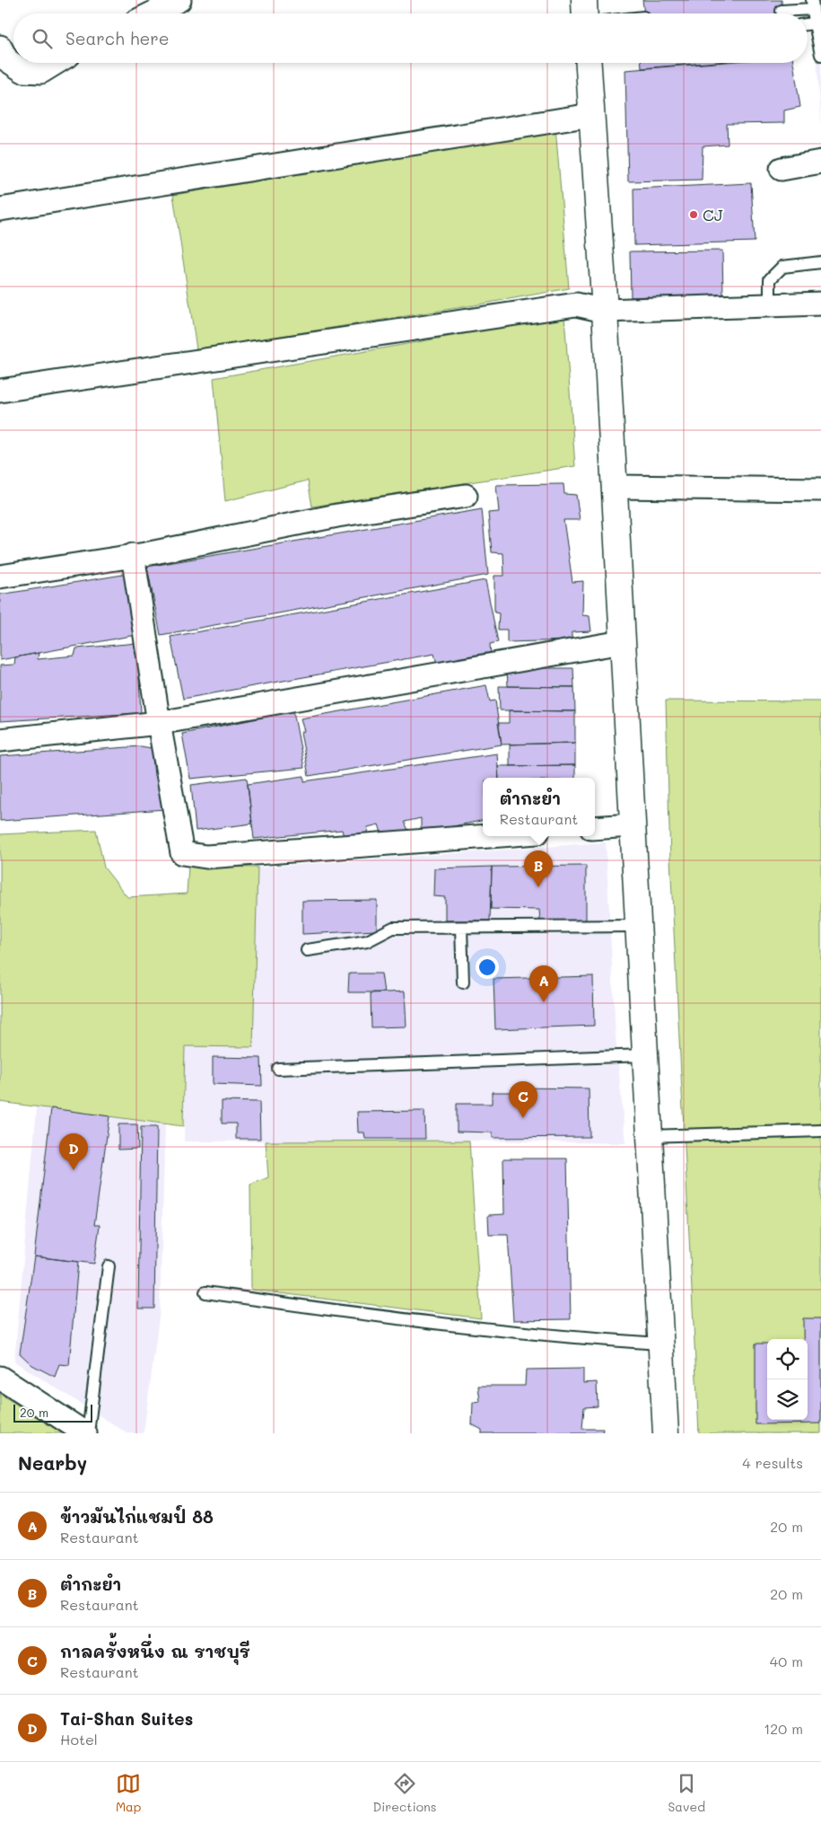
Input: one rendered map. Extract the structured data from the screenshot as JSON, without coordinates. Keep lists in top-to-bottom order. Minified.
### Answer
{"places":["CJ"],"scale_bar":"20 m","page":{"search":"Search here","popup":["ตำกะยำ","Restaurant"],"pins":["B","A","C","D"],"scale":"20 m","heading":["Nearby","4 results"],"list":[{"mark":"A","name":"ข้าวมันไก่แชมป์ 88","note":"Restaurant","value":"20 m"},{"mark":"B","name":"ตำกะยำ","note":"Restaurant","value":"20 m"},{"mark":"C","name":"กาลครั้งหนึ่ง ณ ราชบุรี","note":"Restaurant","value":"40 m"},{"mark":"D","name":"Tai-Shan Suites","note":"Hotel","value":"120 m"}],"nav":["Map","Directions","Saved"]}}
